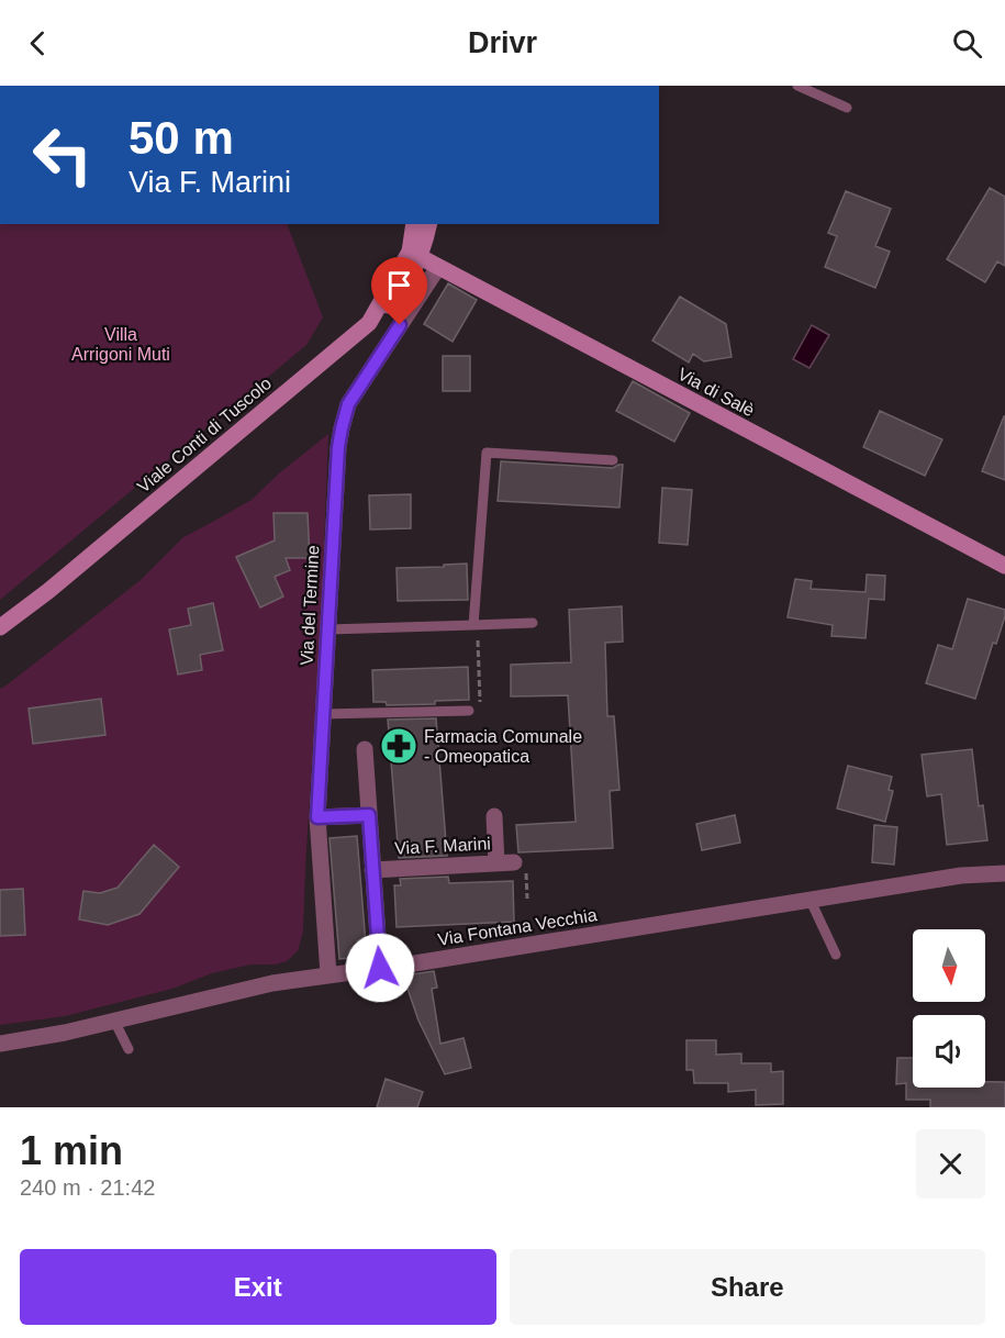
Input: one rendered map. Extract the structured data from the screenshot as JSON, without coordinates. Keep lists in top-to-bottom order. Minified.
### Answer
{"streets":{"main road":["Via di Salè","Viale Conti di Tuscolo"],"street":["Via del Termine","Via F. Marini","Via Fontana Vecchia"]},"crossings":[["Via di Salè","Viale Conti di Tuscolo"],["Via di Salè","Via del Termine"],["Via del Termine","Via Fontana Vecchia"]],"parks":["Villa Arrigoni Muti"],"places":{"pharmacy":["Farmacia Comunale - Omeopatica"]},"north":"bottom","page":{"header":"Drivr","turn":["50 m","Via F. Marini"],"heading":["1 min","240 m · 21:42"],"buttons":["Exit","Share"]}}
